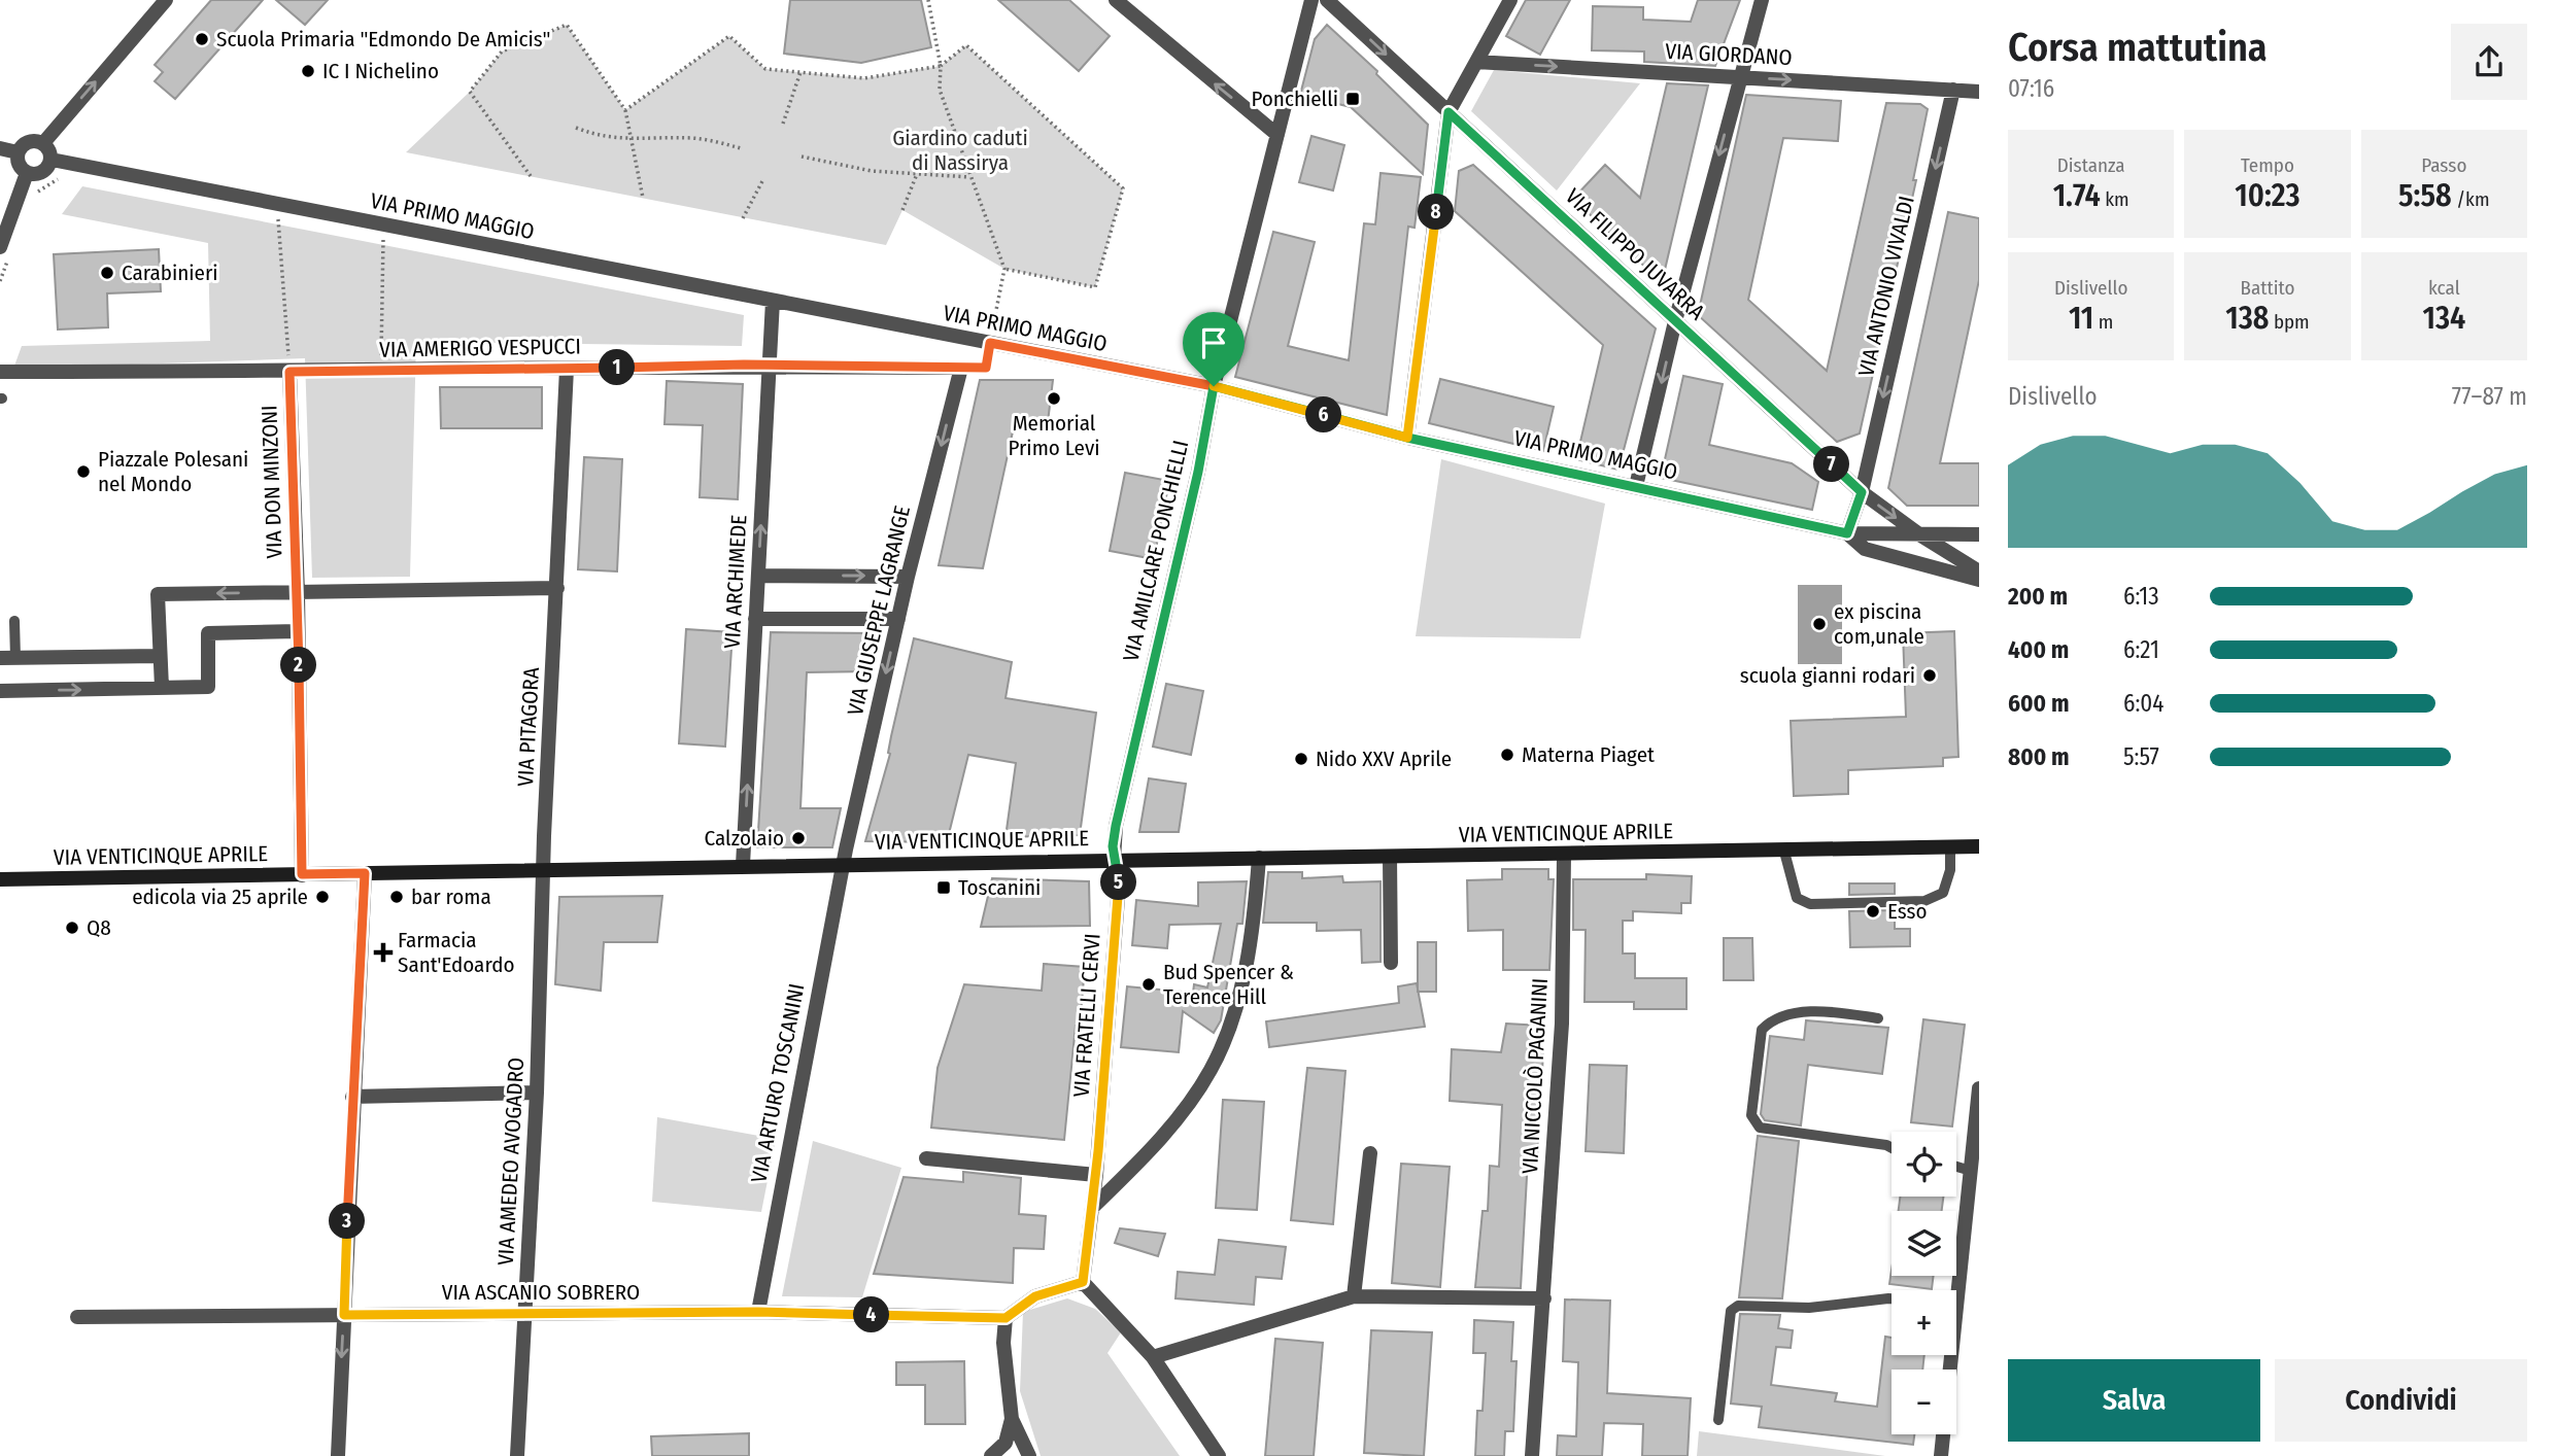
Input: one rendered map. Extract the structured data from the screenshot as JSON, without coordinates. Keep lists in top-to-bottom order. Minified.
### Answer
{"streets":{"street":["VIA GIORDANO","VIA PRIMO MAGGIO","VIA FILIPPO JUVARRA","VIA ANTONIO VIVALDI","VIA AMERIGO VESPUCCI","VIA DON MINZONI","VIA AMILCARE PONCHIELLI","VIA ARCHIMEDE","VIA GIUSEPPE LAGRANGE","VIA PITAGORA","VIA VENTICINQUE APRILE","VIA FRATELLI CERVI","VIA NICCOLÒ PAGANINI","VIA ARTURO TOSCANINI","VIA AMEDEO AVOGADRO","VIA ASCANIO SOBRERO"]},"crossings":[["VIA GIORDANO","VIA ANTONIO VIVALDI"],["VIA PRIMO MAGGIO","VIA ANTONIO VIVALDI"],["VIA PRIMO MAGGIO","VIA AMILCARE PONCHIELLI"],["VIA PRIMO MAGGIO","VIA ARCHIMEDE"],["VIA FILIPPO JUVARRA","VIA ANTONIO VIVALDI"],["VIA AMERIGO VESPUCCI","VIA DON MINZONI"],["VIA AMERIGO VESPUCCI","VIA ARCHIMEDE"],["VIA AMERIGO VESPUCCI","VIA GIUSEPPE LAGRANGE"],["VIA AMERIGO VESPUCCI","VIA PITAGORA"],["VIA DON MINZONI","VIA VENTICINQUE APRILE"],["VIA AMILCARE PONCHIELLI","VIA VENTICINQUE APRILE"],["VIA AMILCARE PONCHIELLI","VIA FRATELLI CERVI"],["VIA ARCHIMEDE","VIA VENTICINQUE APRILE"],["VIA GIUSEPPE LAGRANGE","VIA VENTICINQUE APRILE"],["VIA GIUSEPPE LAGRANGE","VIA ARTURO TOSCANINI"],["VIA PITAGORA","VIA VENTICINQUE APRILE"],["VIA PITAGORA","VIA AMEDEO AVOGADRO"],["VIA VENTICINQUE APRILE","VIA FRATELLI CERVI"],["VIA VENTICINQUE APRILE","VIA NICCOLÒ PAGANINI"],["VIA VENTICINQUE APRILE","VIA ARTURO TOSCANINI"],["VIA VENTICINQUE APRILE","VIA AMEDEO AVOGADRO"],["VIA ARTURO TOSCANINI","VIA ASCANIO SOBRERO"],["VIA AMEDEO AVOGADRO","VIA ASCANIO SOBRERO"]],"one_way":["VIA GIORDANO","VIA ANTONIO VIVALDI","VIA ARCHIMEDE","VIA GIUSEPPE LAGRANGE"],"parks":["Giardino caduti di Nassirya"],"places":{"other":["Scuola Primaria \"Edmondo De Amicis\"","IC I Nichelino","Carabinieri","Memorial Primo Levi","Piazzale Polesani nel Mondo","ex piscina com,unale","scuola gianni rodari","Materna Piaget","Nido XXV Aprile","Calzolaio","edicola via 25 aprile","bar roma","Esso","Q8","Bud Spencer & Terence Hill"],"transit":["Ponchielli","Toscanini"],"health":["Farmacia Sant'Edoardo"]},"page":{"heading":["Corsa mattutina","07:16"],"stats":[["Distanza","1.74 km"],["Tempo","10:23"],["Passo","5:58 /km"],["Dislivello","11 m"],["Battito","138 bpm"],["kcal","134"]],"pins":["8","1","6","7","2","5","3","4"],"chart":["Dislivello","77–87 m"],"list":[{"name":"200 m","note":"6:13"},{"name":"400 m","note":"6:21"},{"name":"600 m","note":"6:04"},{"name":"800 m","note":"5:57"}],"map_buttons":["+","−"],"buttons":["Salva","Condividi"]}}
